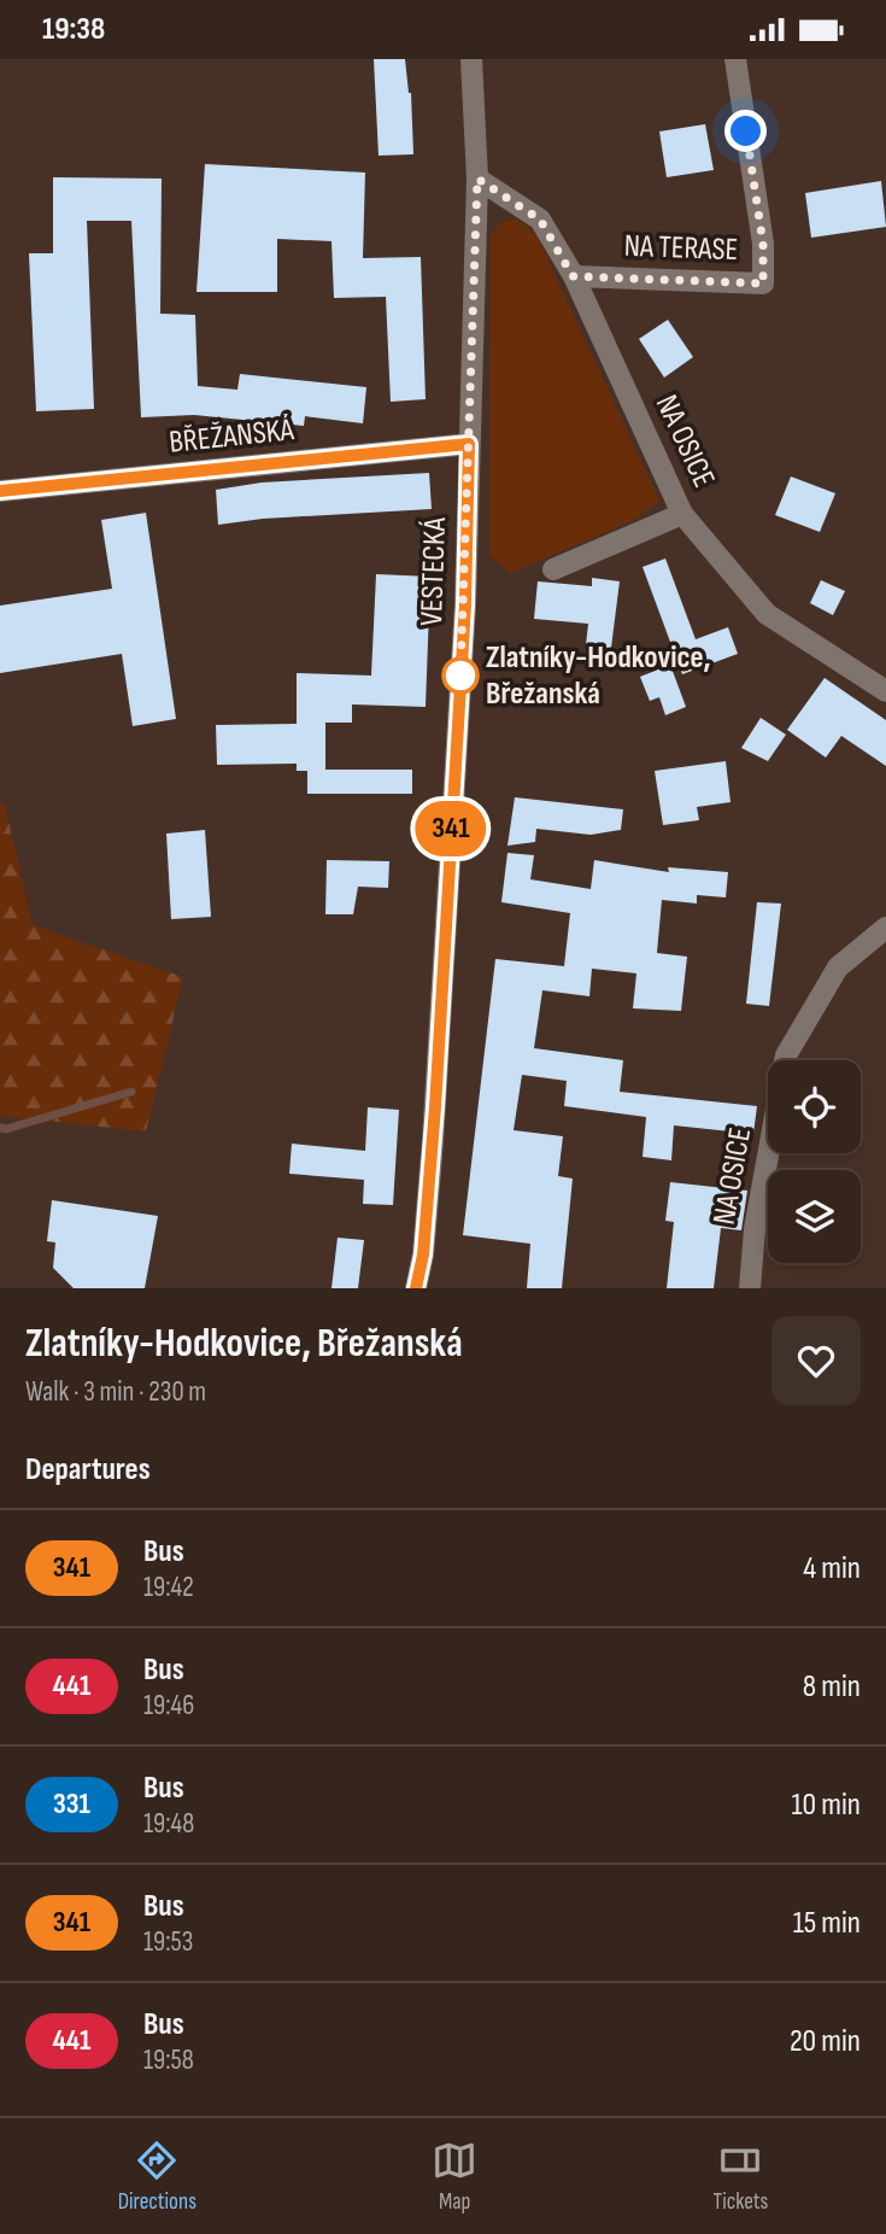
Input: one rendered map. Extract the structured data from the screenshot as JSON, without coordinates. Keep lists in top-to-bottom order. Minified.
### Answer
{"streets":{"street":["NA TERASE","BŘEŽANSKÁ","NA OSICE","VESTECKÁ"]},"crossings":[["NA TERASE","NA OSICE"],["BŘEŽANSKÁ","VESTECKÁ"],["NA OSICE","VESTECKÁ"]],"places":["Zlatníky-Hodkovice, Břežanská"],"lines":["bus line 341"],"page":{"status":"19:38","on_map":"341","heading":[["Zlatníky-Hodkovice, Břežanská","Walk · 3 min · 230 m"],"Departures"],"list":[{"mark":"341","name":"Bus","note":"19:42","value":"4 min"},{"mark":"441","name":"Bus","note":"19:46","value":"8 min"},{"mark":"331","name":"Bus","note":"19:48","value":"10 min"},{"mark":"341","name":"Bus","note":"19:53","value":"15 min"},{"mark":"441","name":"Bus","note":"19:58","value":"20 min"}],"tabs":["Directions","Map","Tickets"]}}
